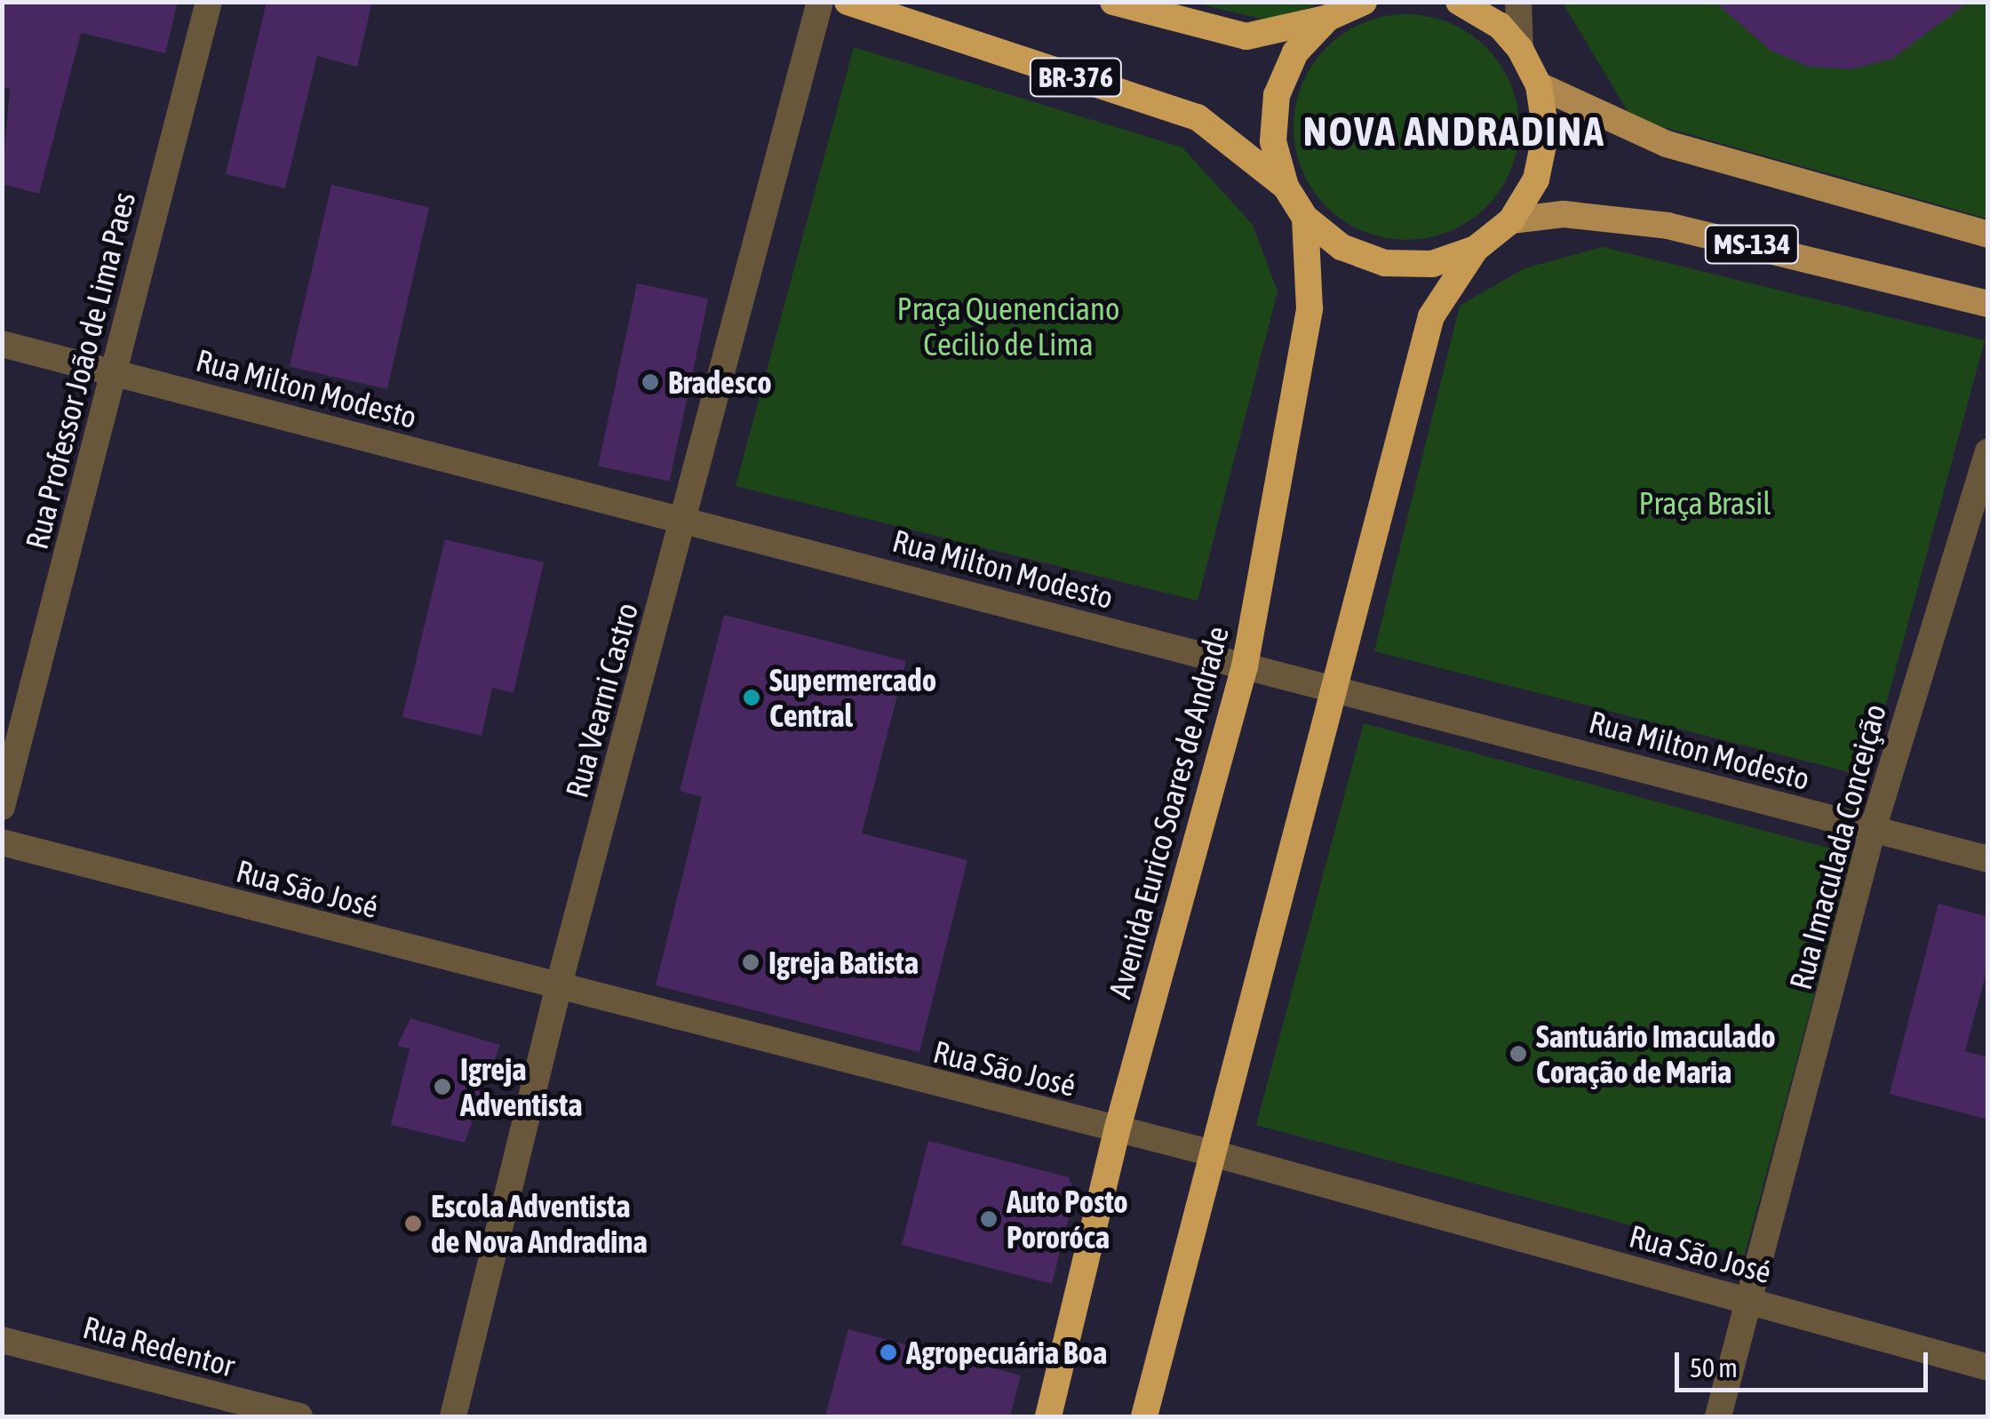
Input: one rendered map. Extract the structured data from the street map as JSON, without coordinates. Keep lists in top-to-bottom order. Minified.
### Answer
{"streets":{"highway":["BR-376","Avenida Eurico Soares de Andrade"],"main road":["MS-134"],"street":["Rua Professor João de Lima Paes","Rua Milton Modesto","Rua Vearni Castro","Rua Imaculada Conceição","Rua São José","Rua Redentor"]},"crossings":[["Rua Professor João de Lima Paes","Rua Milton Modesto"],["Rua Milton Modesto","Rua Vearni Castro"],["Rua Milton Modesto","Avenida Eurico Soares de Andrade"],["Rua Milton Modesto","Rua Imaculada Conceição"],["Rua Vearni Castro","Rua São José"],["Avenida Eurico Soares de Andrade","Rua São José"],["Rua Imaculada Conceição","Rua São José"]],"districts":["NOVA ANDRADINA"],"parks":["Praça Quenenciano Cecilio de Lima","Praça Brasil"],"places":["Bradesco","Supermercado Central","Igreja Batista","Santuário Imaculado Coração de Maria","Igreja Adventista","Auto Posto Pororóca","Escola Adventista de Nova Andradina","Agropecuária Boa"],"scale_bar":"50 m"}
